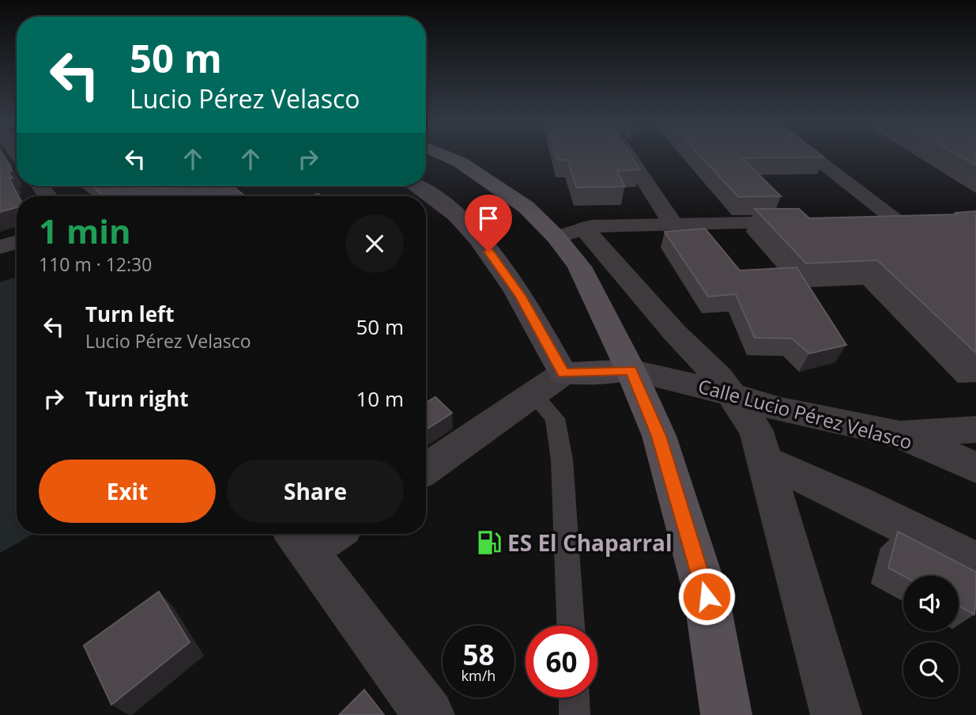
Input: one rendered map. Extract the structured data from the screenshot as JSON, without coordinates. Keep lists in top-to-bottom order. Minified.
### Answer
{"streets":{"street":["Calle Lucio Pérez Velasco"]},"places":{"fuel station":["ES El Chaparral"]},"page":{"turn":["50 m","Lucio Pérez Velasco"],"heading":["1 min","110 m · 12:30"],"list":[{"name":"Turn left","note":"Lucio Pérez Velasco","value":"50 m"},{"name":"Turn right","value":"10 m"}],"buttons":["Exit","Share"],"speed":"58 km/h","limit":"60"}}
